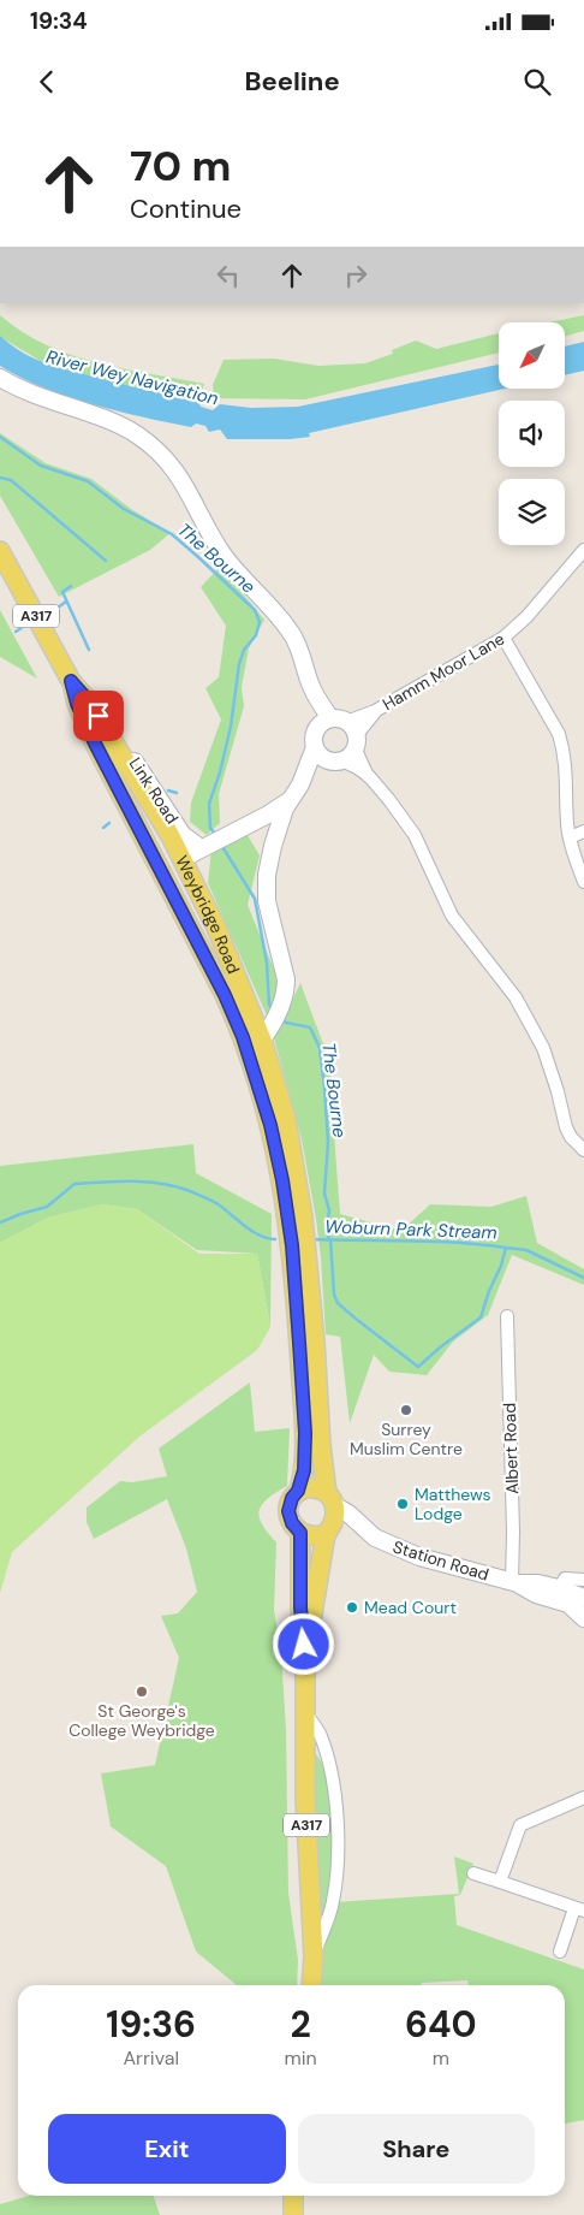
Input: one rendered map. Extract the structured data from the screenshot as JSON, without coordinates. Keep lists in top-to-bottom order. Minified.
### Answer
{"streets":{"main road":["A317","Weybridge Road"],"street":["Hamm Moor Lane","Link Road","Albert Road","Station Road"]},"crossings":[["A317","Weybridge Road"],["A317","Station Road"],["Link Road","Weybridge Road"],["Weybridge Road","Station Road"],["Albert Road","Station Road"]],"water":["River Wey Navigation","The Bourne","Woburn Park Stream"],"places":["Surrey Muslim Centre","Matthews Lodge","Mead Court","St George's College Weybridge"],"north":"bottom left","page":{"status":"19:34","header":"Beeline","turn":["70 m","Continue"],"eta":["19:36","Arrival","2","min","640","m"],"buttons":["Exit","Share"]}}
